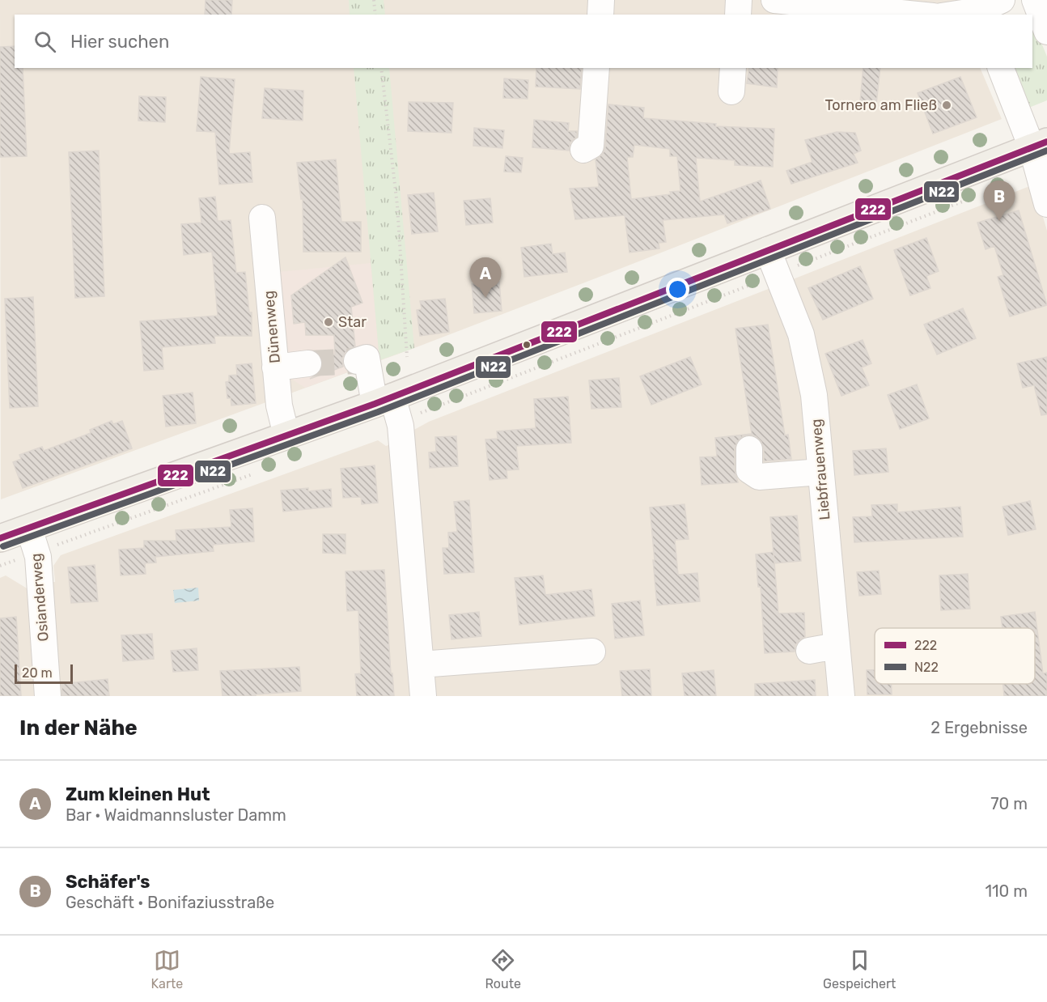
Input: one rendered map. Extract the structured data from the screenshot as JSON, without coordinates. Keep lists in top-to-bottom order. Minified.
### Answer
{"streets":{"street":["Dünenweg","Liebfrauenweg","Osianderweg"]},"places":["Tornero am Fließ","Star"],"lines":["transit line 222","transit line N22"],"legend":["222","N22"],"scale_bar":"20 m","page":{"search":"Hier suchen","pins":["B","A"],"scale":"20 m","heading":["In der Nähe","2 Ergebnisse"],"list":[{"mark":"A","name":"Zum kleinen Hut","note":"Bar · Waidmannsluster Damm","value":"70 m"},{"mark":"B","name":"Schäfer's","note":"Geschäft · Bonifaziusstraße","value":"110 m"}],"nav":["Karte","Route","Gespeichert"]}}
